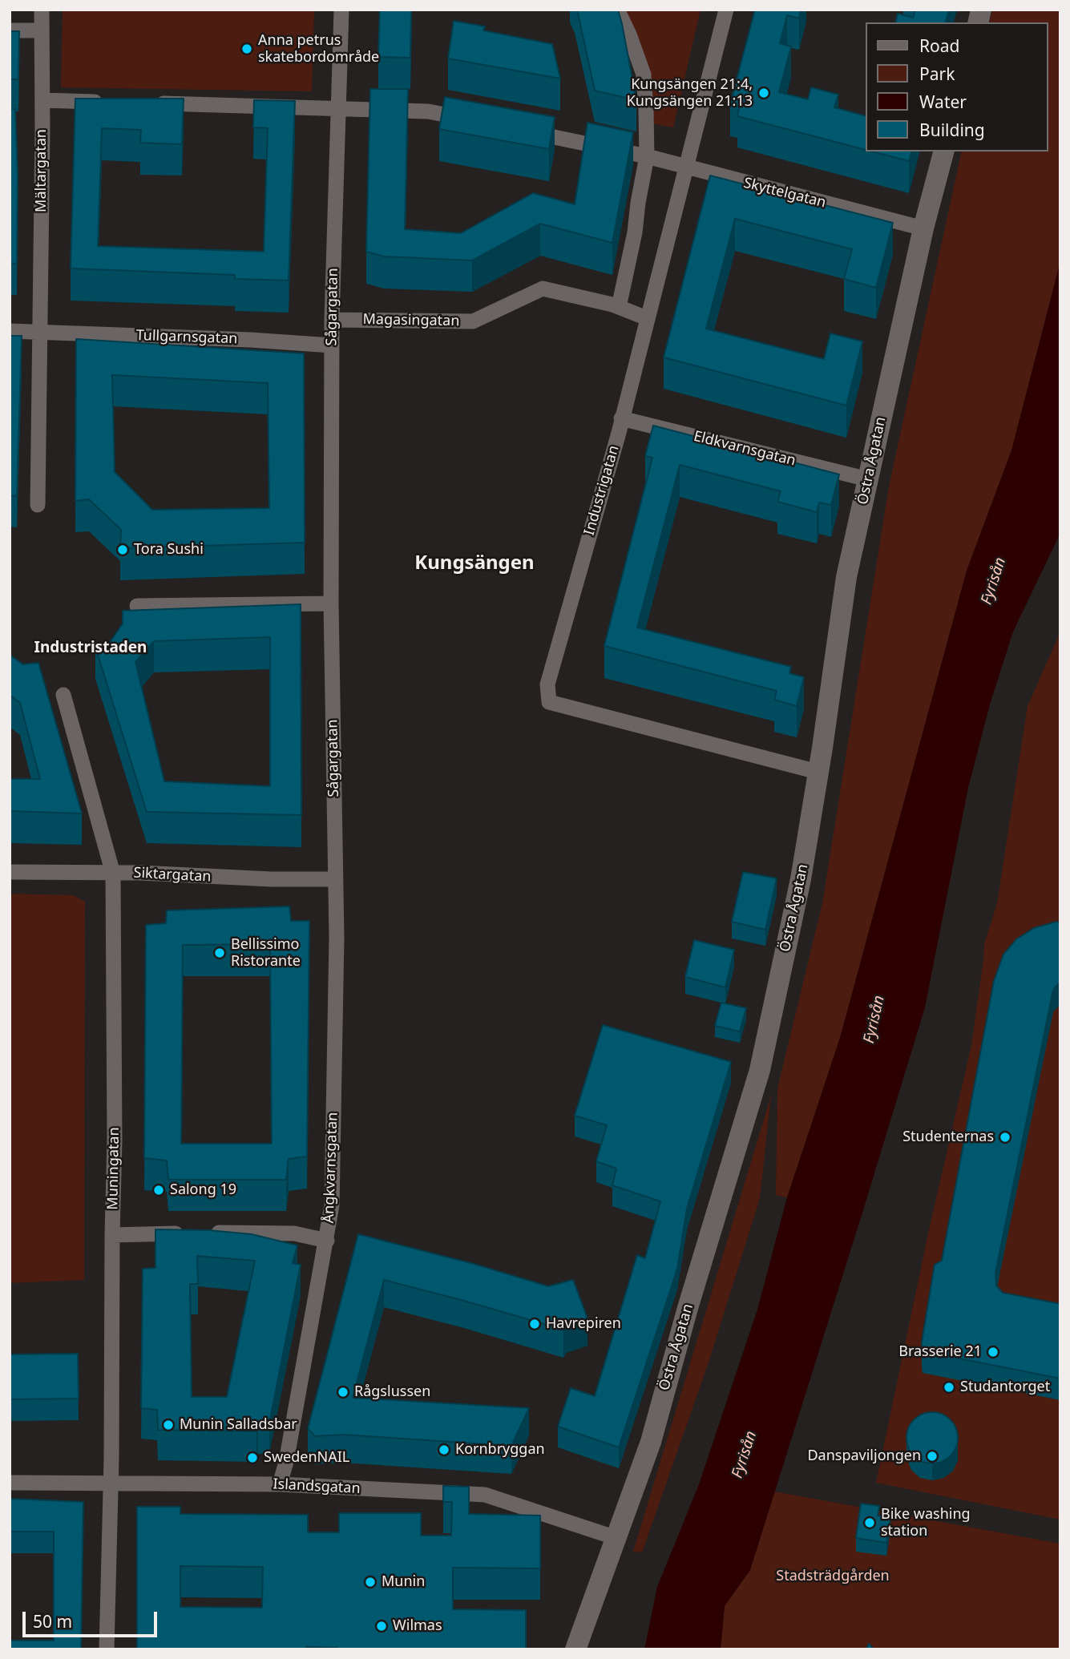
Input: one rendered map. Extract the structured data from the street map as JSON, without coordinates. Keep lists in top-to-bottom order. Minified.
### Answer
{"streets":{"street":["Mältargatan","Skyttelgatan","Sågargatan","Magasingatan","Tullgarnsgatan","Eldkvarnsgatan","Östra Ågatan","Industrigatan","Siktargatan","Ångkvarnsgatan","Muningatan","Islandsgatan"]},"crossings":[["Mältargatan","Tullgarnsgatan"],["Skyttelgatan","Östra Ågatan"],["Skyttelgatan","Industrigatan"],["Sågargatan","Magasingatan"],["Sågargatan","Tullgarnsgatan"],["Sågargatan","Siktargatan"],["Sågargatan","Ångkvarnsgatan"],["Magasingatan","Industrigatan"],["Eldkvarnsgatan","Östra Ågatan"],["Eldkvarnsgatan","Industrigatan"],["Östra Ågatan","Industrigatan"],["Östra Ågatan","Islandsgatan"],["Siktargatan","Ångkvarnsgatan"],["Siktargatan","Muningatan"],["Ångkvarnsgatan","Islandsgatan"],["Muningatan","Islandsgatan"]],"districts":["Kungsängen","Industristaden"],"water":["Fyrisån"],"parks":["Stadsträdgården"],"places":["Anna petrus skatebordområde","Kungsängen 21:4, Kungsängen 21:13","Tora Sushi","Bellissimo Ristorante","Studenternas","Salong 19","Havrepiren","Brasserie 21","Studantorget","Rågslussen","Munin Salladsbar","Kornbryggan","Danspaviljongen","SwedenNAIL","Bike washing station","Munin","Wilmas"],"legend":["Road","Park","Water","Building"],"scale_bar":"50 m"}
